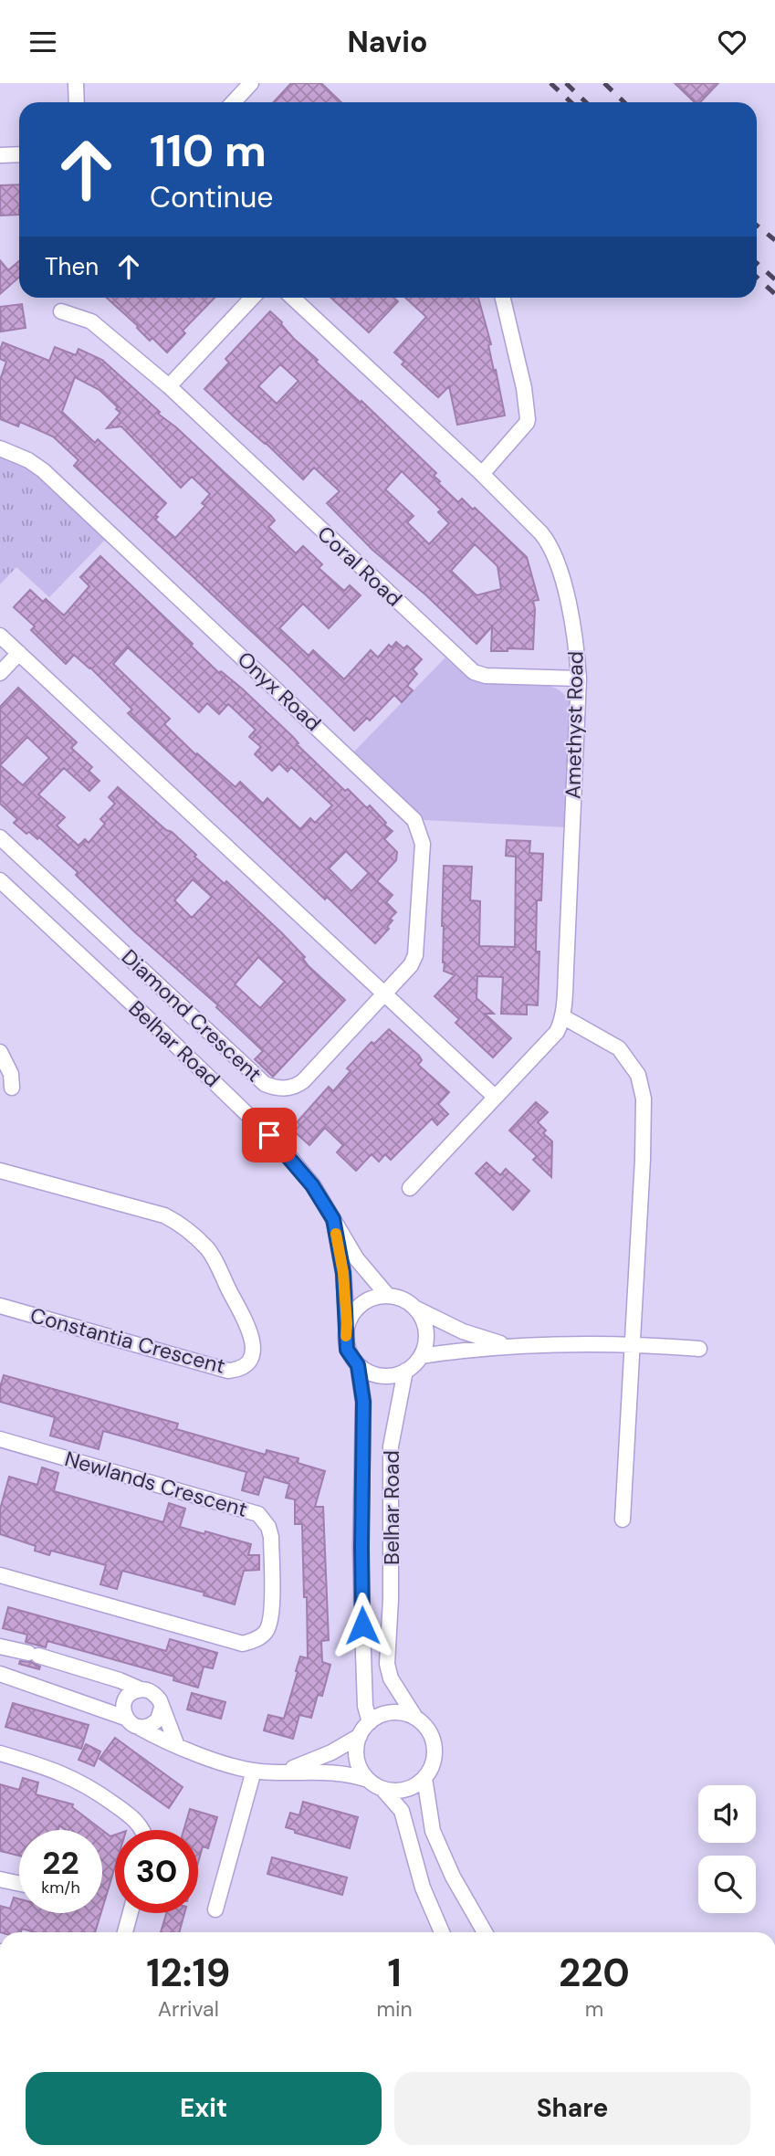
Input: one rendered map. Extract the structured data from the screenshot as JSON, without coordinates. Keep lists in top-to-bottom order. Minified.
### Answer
{"streets":{"street":["Coral Road","Onyx Road","Amethyst Road","Diamond Crescent","Belhar Road","Constantia Crescent","Newlands Crescent"]},"crossings":[["Coral Road","Amethyst Road"],["Onyx Road","Diamond Crescent"]],"page":{"header":"Navio","turn":["110 m","Continue"],"then":"Then","speed":"22 km/h","limit":"30","eta":["12:19","Arrival","1","min","220","m"],"buttons":["Exit","Share"]}}
